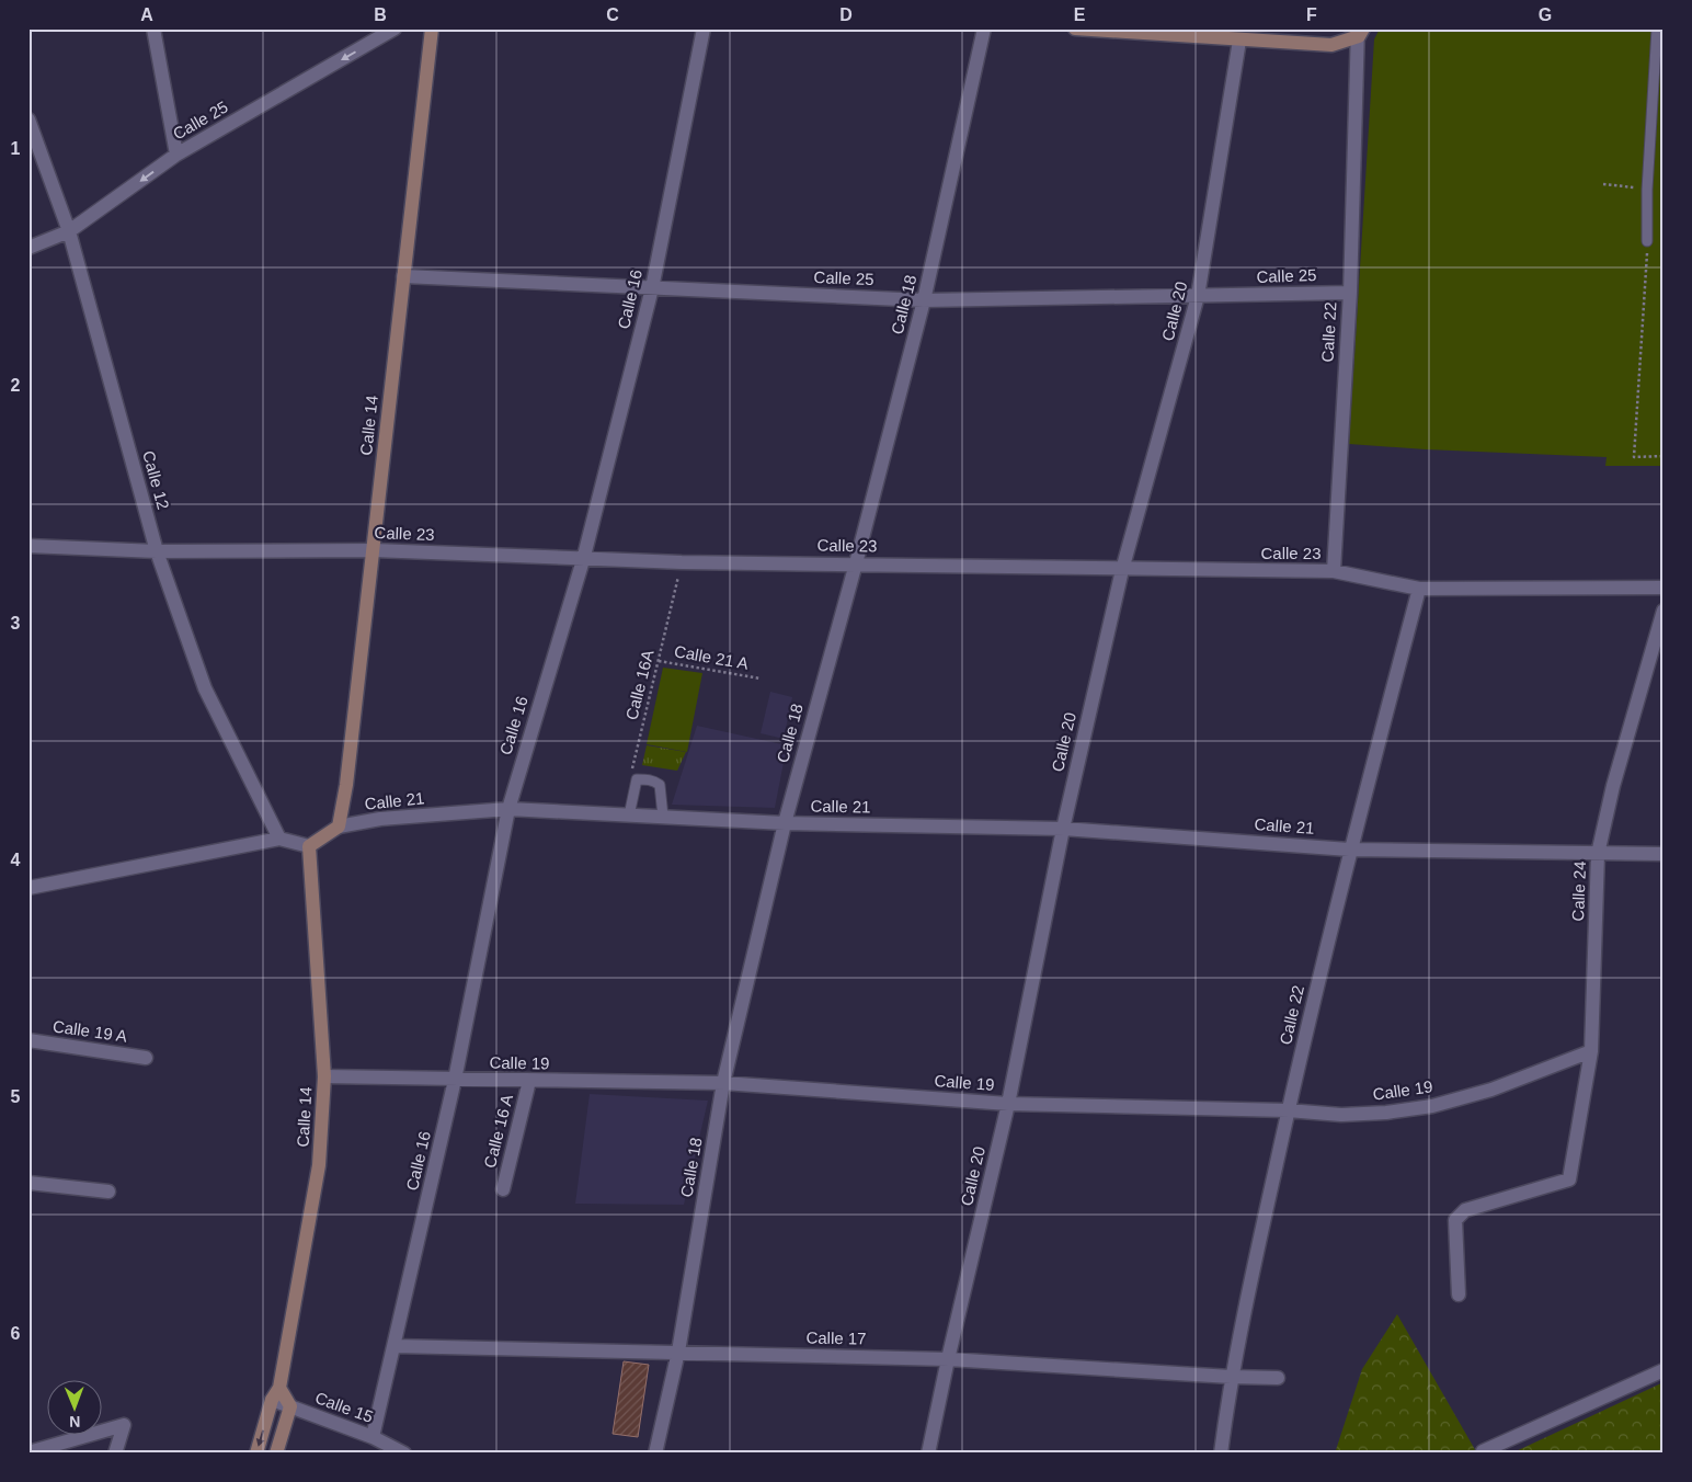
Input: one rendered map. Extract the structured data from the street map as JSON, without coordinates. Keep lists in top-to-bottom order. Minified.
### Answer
{"streets":{"street":["Calle 25","Calle 16","Calle 18","Calle 20","Calle 22","Calle 14","Calle 12","Calle 23","Calle 21","Calle 24","Calle 19 A","Calle 19","Calle 16 A","Calle 17","Calle 15"],"path":["Calle 21 A","Calle 16A"]},"crossings":[["Calle 25","Calle 16"],["Calle 25","Calle 18"],["Calle 25","Calle 20"],["Calle 25","Calle 22"],["Calle 25","Calle 14"],["Calle 25","Calle 12"],["Calle 16","Calle 23"],["Calle 16","Calle 21"],["Calle 16","Calle 19"],["Calle 16","Calle 17"],["Calle 16","Calle 15"],["Calle 18","Calle 23"],["Calle 18","Calle 21"],["Calle 18","Calle 19"],["Calle 18","Calle 17"],["Calle 20","Calle 23"],["Calle 20","Calle 21"],["Calle 20","Calle 19"],["Calle 20","Calle 17"],["Calle 22","Calle 23"],["Calle 22","Calle 21"],["Calle 22","Calle 19"],["Calle 22","Calle 17"],["Calle 14","Calle 23"],["Calle 14","Calle 21"],["Calle 14","Calle 19"],["Calle 12","Calle 23"],["Calle 23","Calle 16A"],["Calle 21 A","Calle 16A"],["Calle 21","Calle 24"],["Calle 24","Calle 19"],["Calle 19","Calle 16 A"]],"north":"bottom","grid":{"columns":["A","B","C","D","E","F","G"],"rows":["1","2","3","4","5","6"]}}
